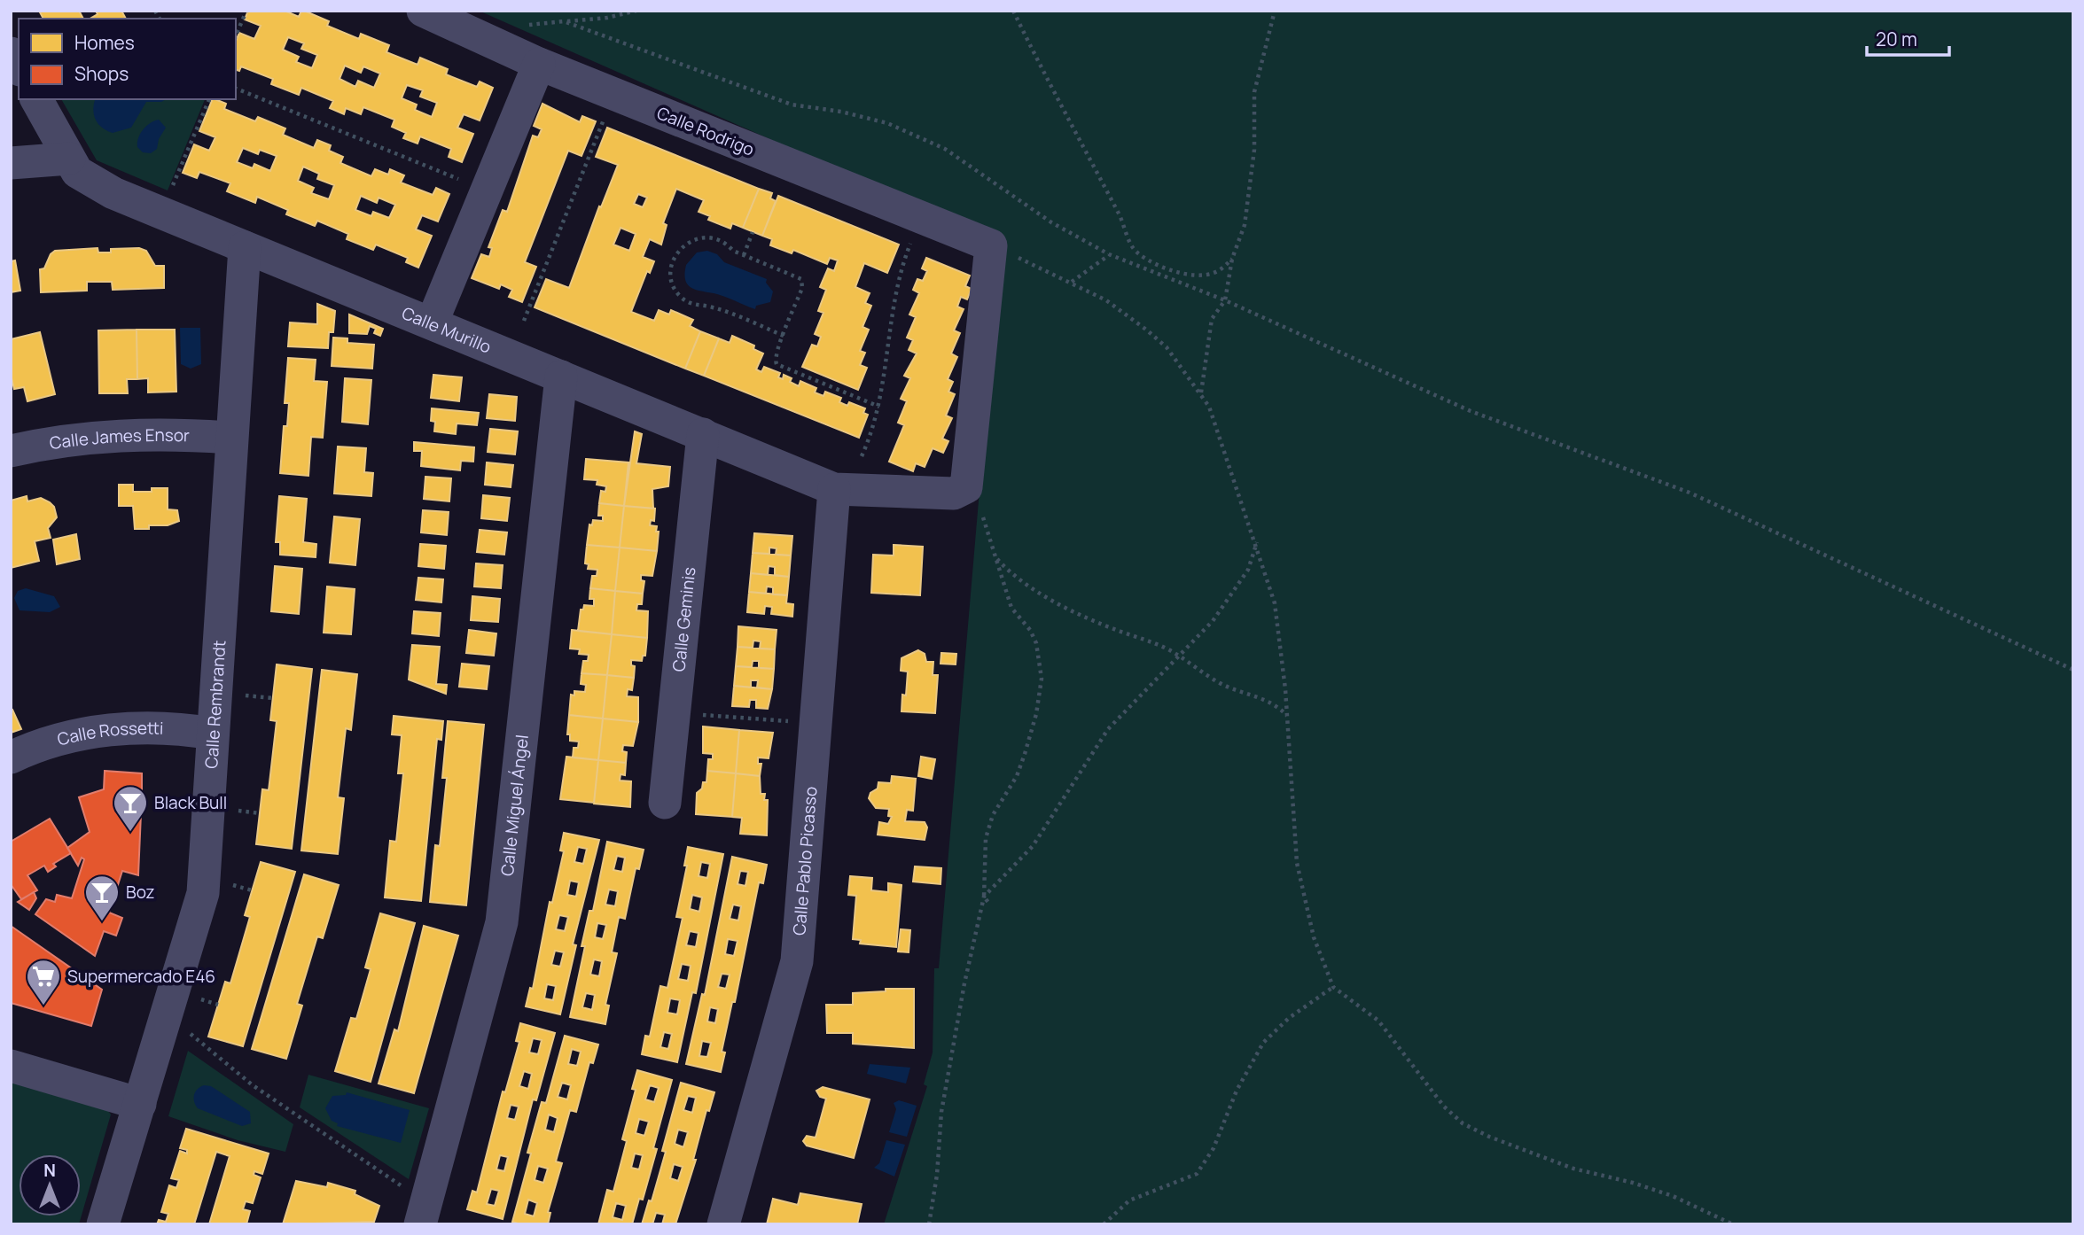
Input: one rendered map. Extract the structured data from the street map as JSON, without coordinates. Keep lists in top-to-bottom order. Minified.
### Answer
{"streets":{"street":["Calle Rodrigo","Calle Murillo","Calle James Ensor","Calle Geminis","Calle Rembrandt","Calle Rossetti","Calle Miguel Ángel","Calle Pablo Picasso"]},"crossings":[["Calle Murillo","Calle Geminis"],["Calle Murillo","Calle Rembrandt"],["Calle Murillo","Calle Miguel Ángel"],["Calle Murillo","Calle Pablo Picasso"],["Calle James Ensor","Calle Rembrandt"],["Calle Rembrandt","Calle Rossetti"]],"places":{"bar":["Black Bull","Boz"],"supermarket":["Supermercado E46"]},"legend":["Homes","Shops"],"scale_bar":"20 m","north":"top"}
